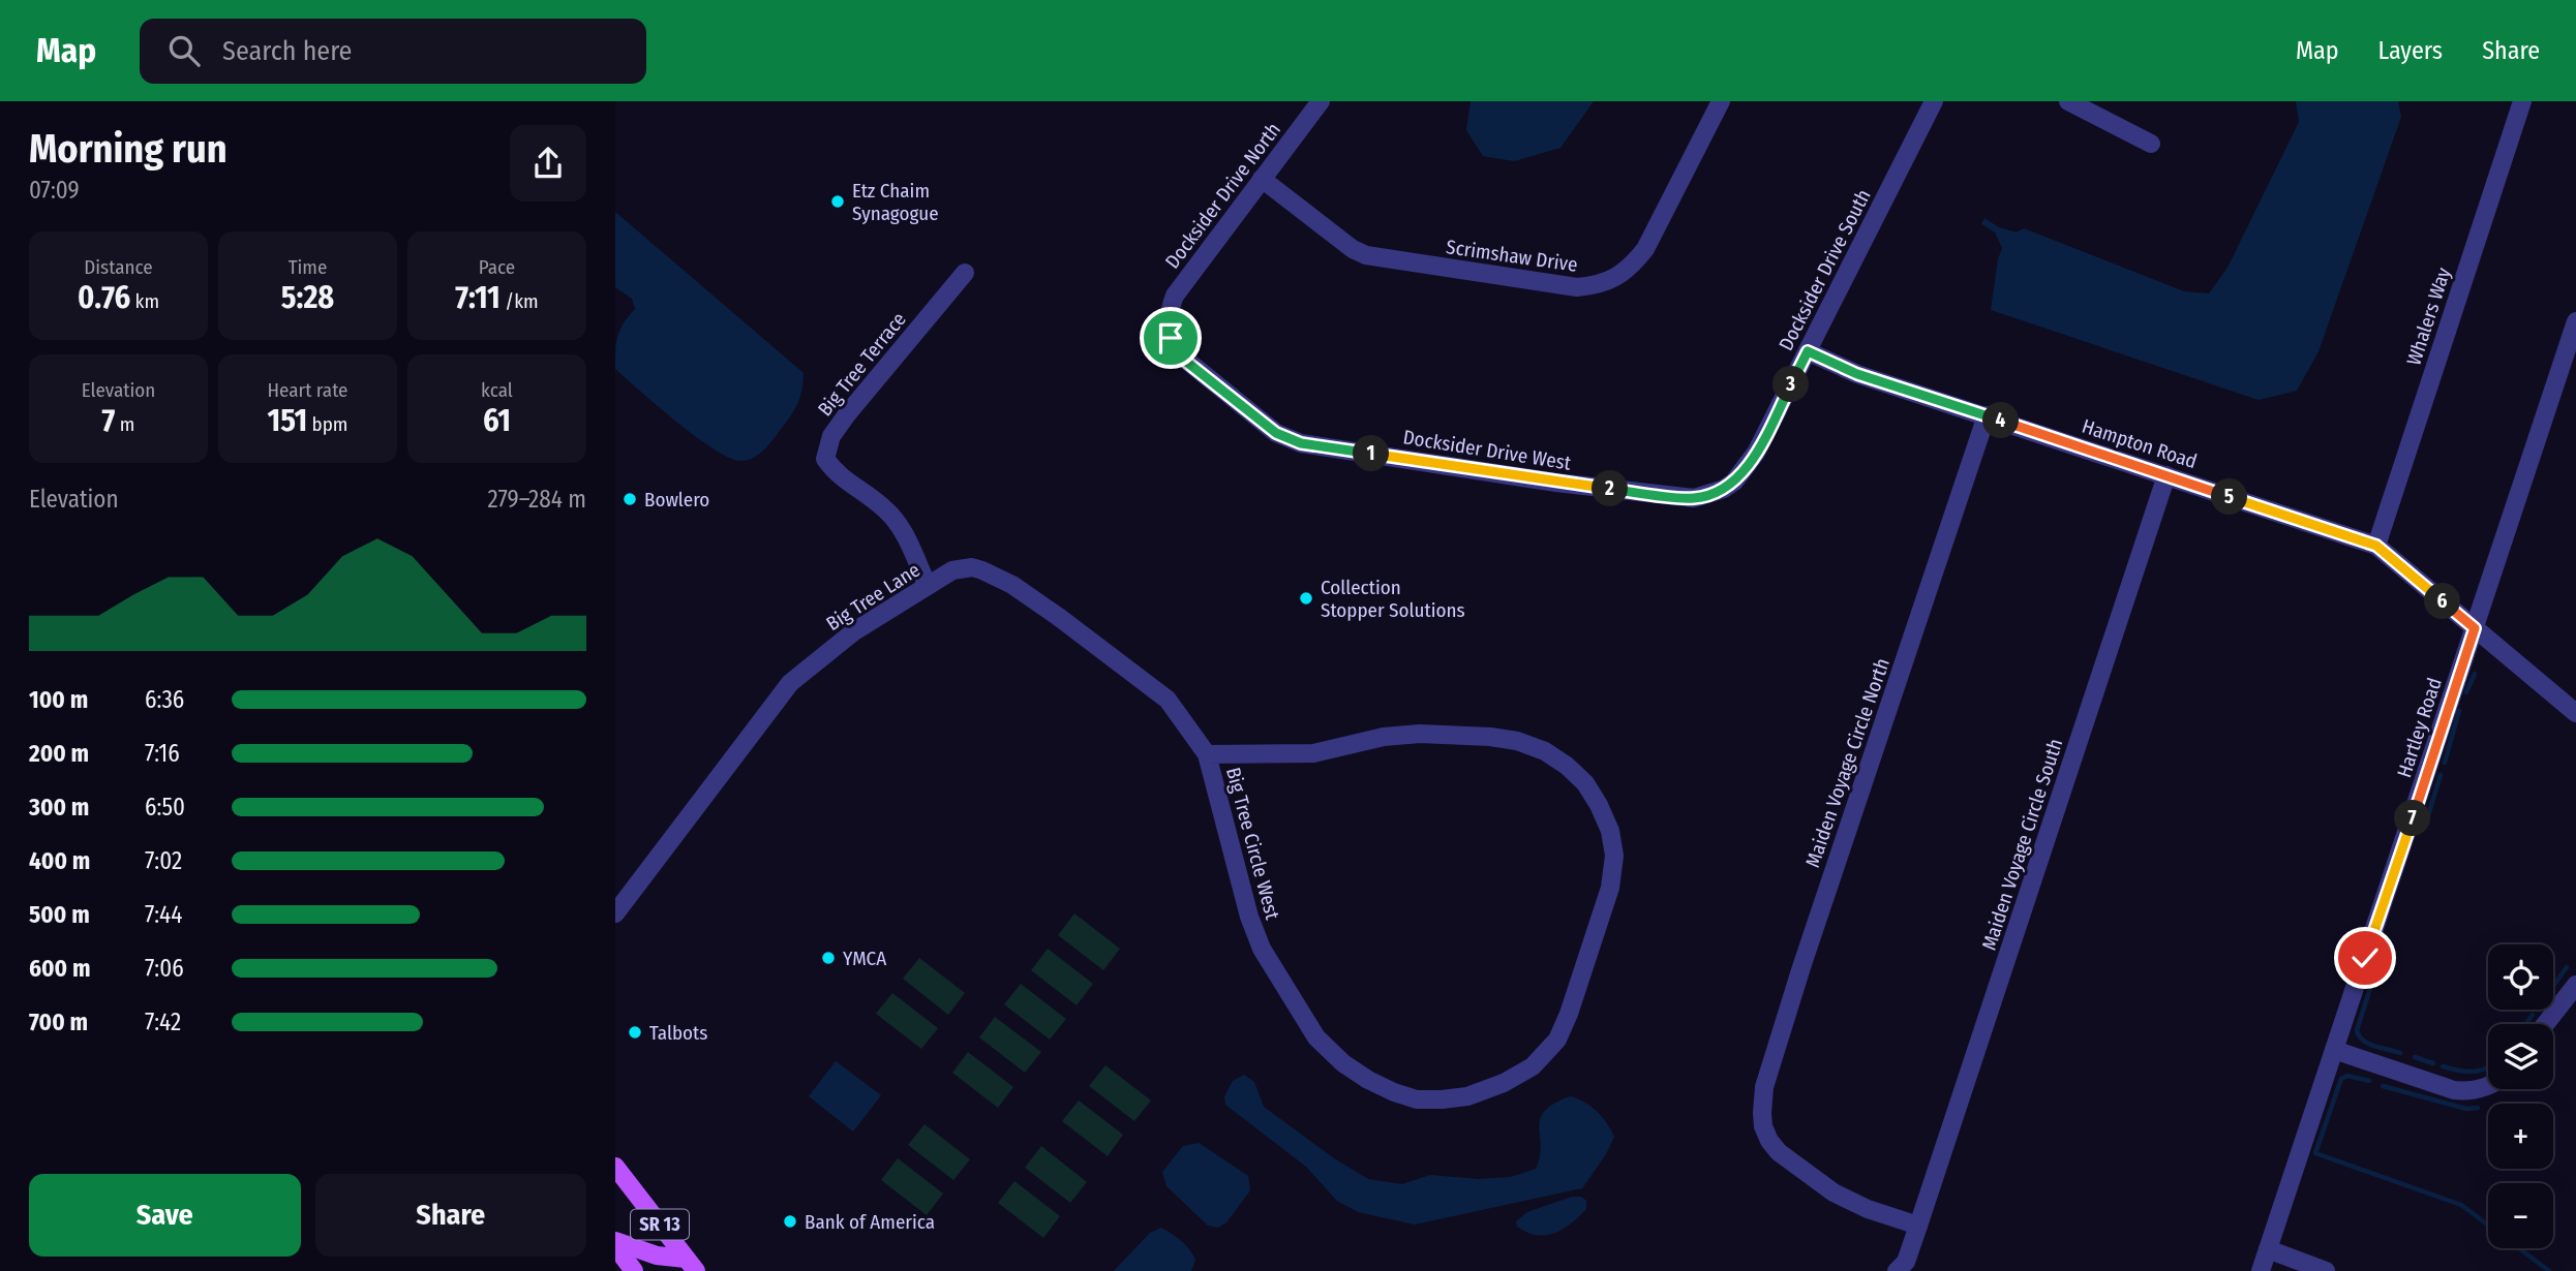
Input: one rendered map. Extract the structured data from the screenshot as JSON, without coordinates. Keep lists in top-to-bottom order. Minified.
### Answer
{"streets":{"main road":["SR 13"],"street":["Docksider Drive North","Scrimshaw Drive","Docksider Drive South","Whalers Way","Big Tree Terrace","Hampton Road","Docksider Drive West","Big Tree Lane","Hartley Road","Maiden Voyage Circle North","Big Tree Circle West","Maiden Voyage Circle South"]},"crossings":[["Docksider Drive North","Scrimshaw Drive"],["Docksider Drive North","Docksider Drive West"],["Docksider Drive South","Hampton Road"],["Docksider Drive South","Docksider Drive West"],["Whalers Way","Hampton Road"],["Big Tree Terrace","Big Tree Lane"],["Hampton Road","Hartley Road"],["Hampton Road","Maiden Voyage Circle North"],["Hampton Road","Maiden Voyage Circle South"],["Big Tree Lane","Big Tree Circle West"],["Maiden Voyage Circle North","Maiden Voyage Circle South"]],"places":["Etz Chaim Synagogue","Bowlero","Collection Stopper Solutions","YMCA","Talbots","Bank of America"],"page":{"header":"Map","search":"Search here","nav":["Map","Layers","Share"],"heading":["Morning run","07:09"],"stats":[["Distance","0.76 km"],["Time","5:28"],["Pace","7:11 /km"],["Elevation","7 m"],["Heart rate","151 bpm"],["kcal","61"]],"pins":["3","4","1","2","5","6","7"],"chart":["Elevation","279–284 m"],"list":[{"name":"100 m","note":"6:36"},{"name":"200 m","note":"7:16"},{"name":"300 m","note":"6:50"},{"name":"400 m","note":"7:02"},{"name":"500 m","note":"7:44"},{"name":"600 m","note":"7:06"},{"name":"700 m","note":"7:42"}],"map_buttons":["+","−"],"buttons":["Save","Share"]}}
